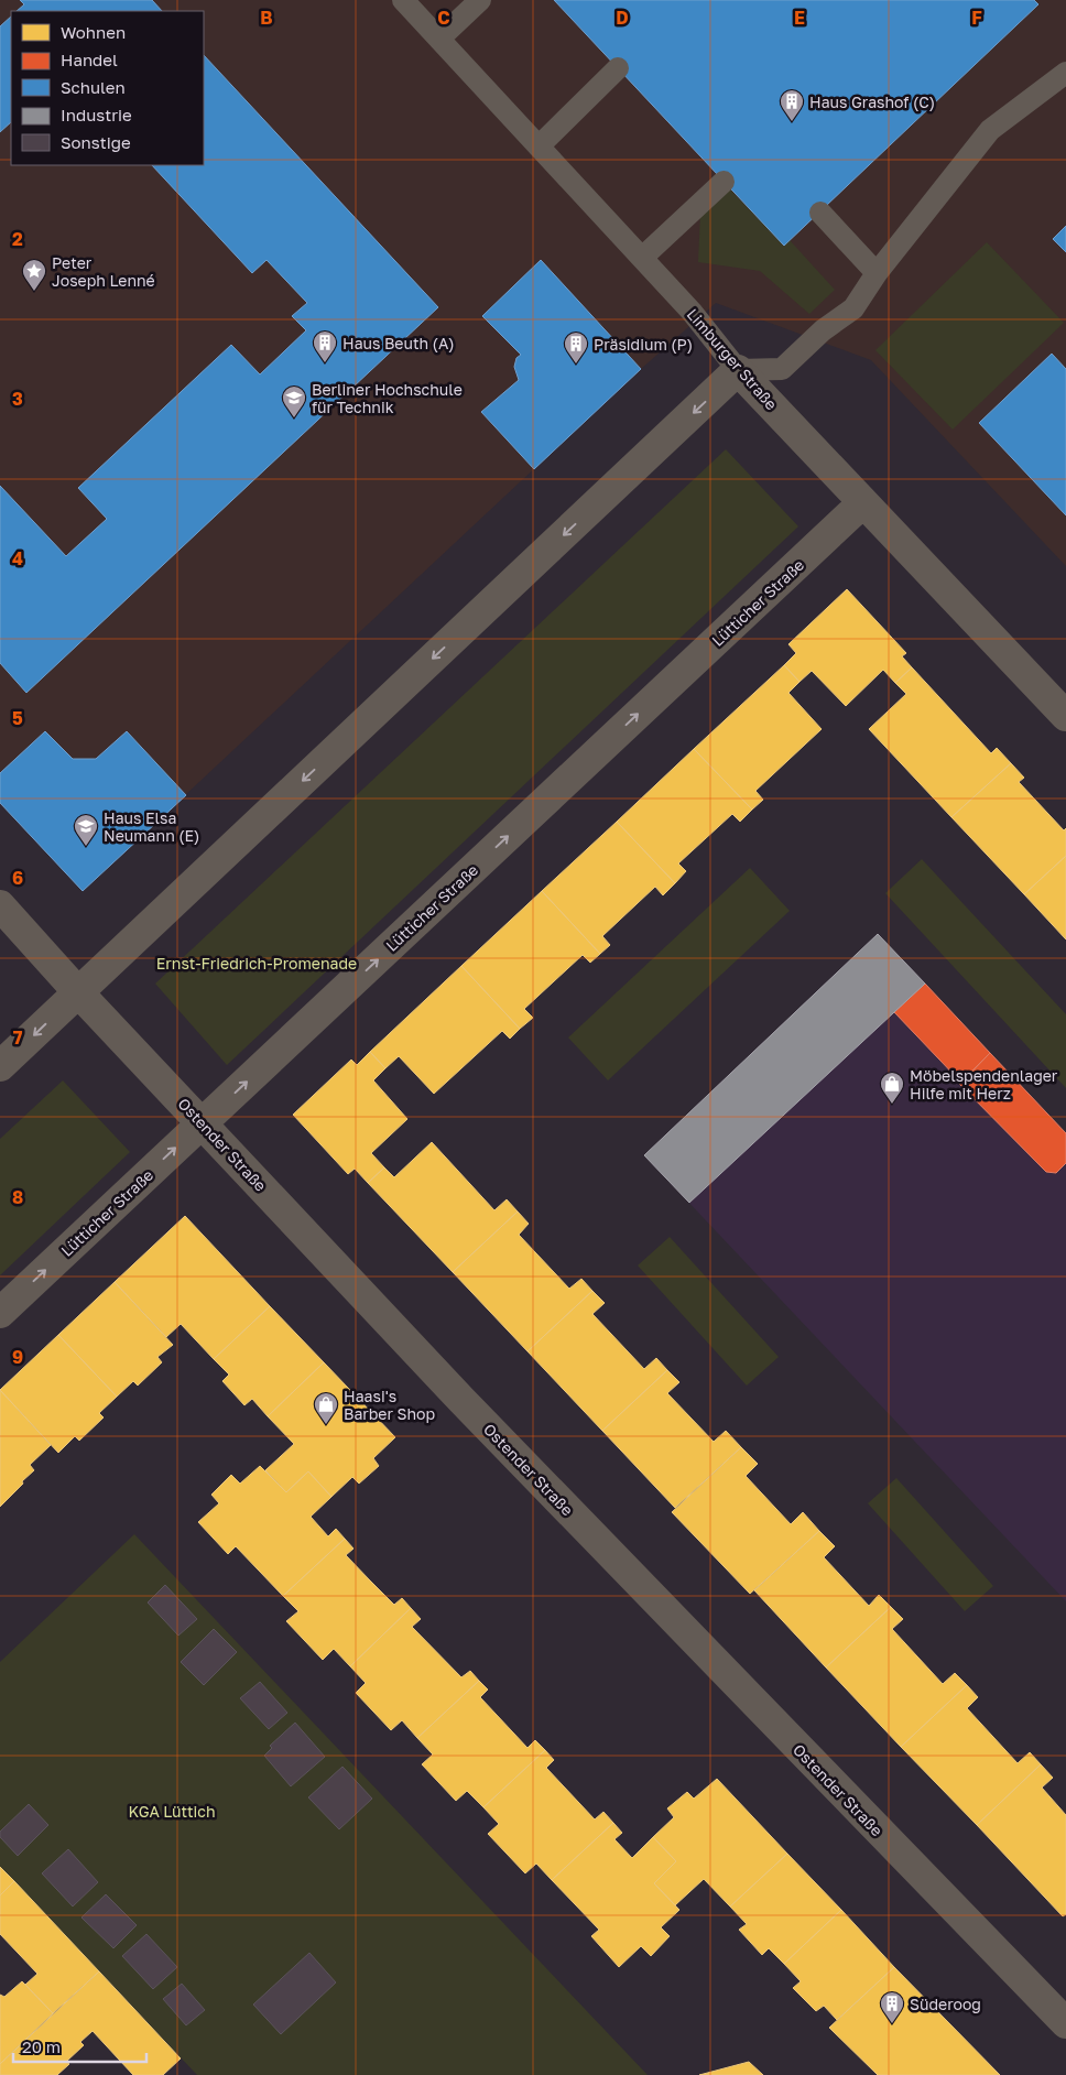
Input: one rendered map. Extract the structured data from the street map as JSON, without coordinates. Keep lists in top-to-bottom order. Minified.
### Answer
{"streets":{"street":["Limburger Straße","Lütticher Straße","Ostender Straße"]},"crossings":[["Limburger Straße","Lütticher Straße"],["Lütticher Straße","Ostender Straße"]],"parks":["Ernst-Friedrich-Promenade","KGA Lüttich"],"places":{"building":["Haus Grashof (C)","Haus Beuth (A)","Präsidium (P)","Süderoog"],"place":["Peter Joseph Lenné"],"school or university":["Berliner Hochschule für Technik","Haus Elsa Neumann (E)"],"shop":["Möbelspendenlager Hilfe mit Herz","Haasi's Barber Shop"]},"legend":["Wohnen","Handel","Schulen","Industrie","Sonstige"],"scale_bar":"20 m","grid":{"columns":["B","C","D","E","F"],"rows":["2","3","4","5","6","7","8","9"]}}
